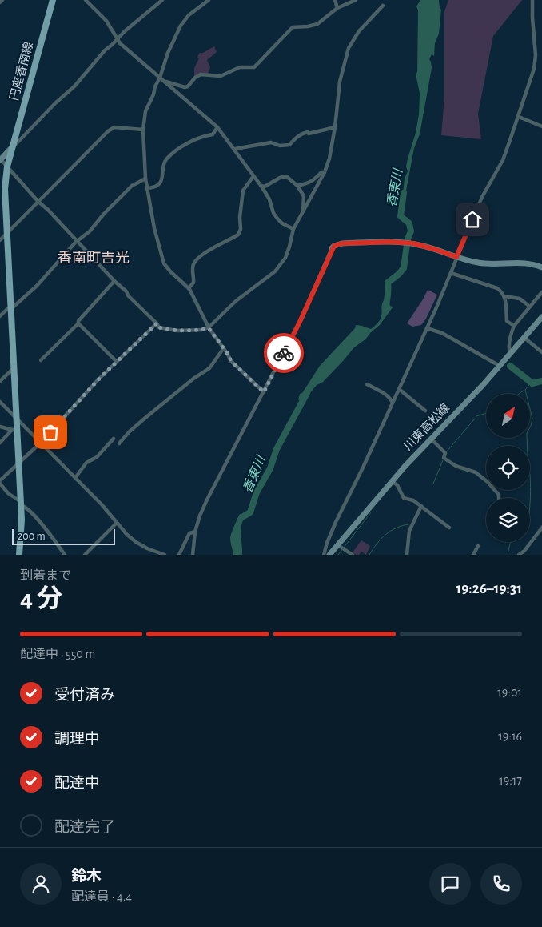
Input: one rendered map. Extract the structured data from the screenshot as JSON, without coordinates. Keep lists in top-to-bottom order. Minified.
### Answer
{"streets":{"main road":["円座香南線","川東高松線"]},"districts":["香南町吉光"],"water":["香東川"],"scale_bar":"200 m","north":"top right","page":{"scale":"200 m","heading":["4 分","到着まで","19:26–19:31"],"panel":["鈴木","配達員 · 4.4"],"bar":"配達中 · 550 m","list":[["受付済み","19:01"],["調理中","19:16"],["配達中","19:17"],"配達完了"]}}
